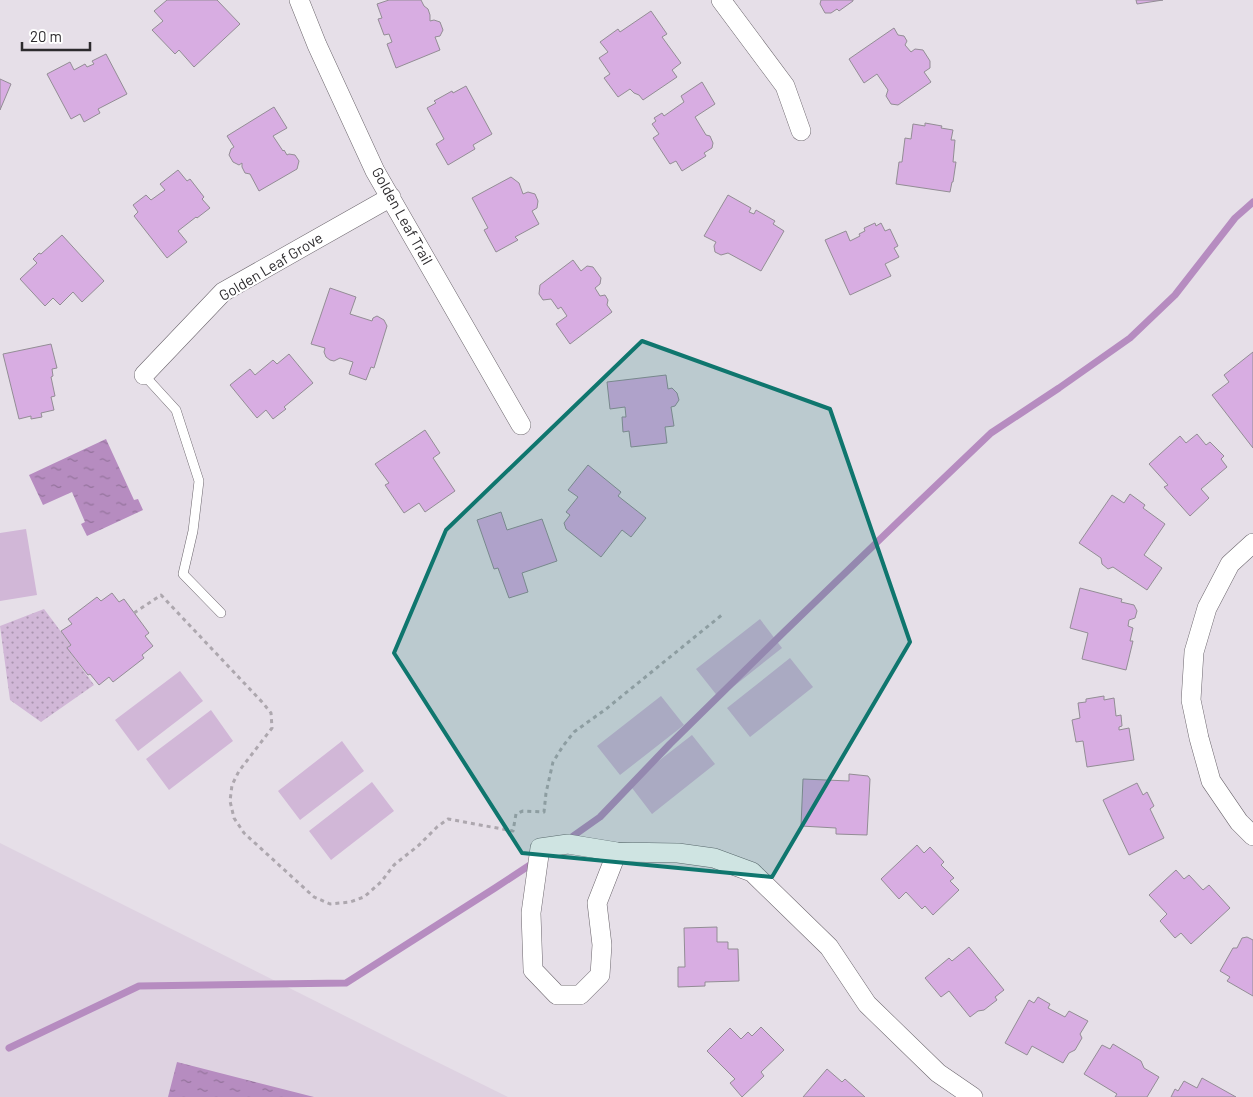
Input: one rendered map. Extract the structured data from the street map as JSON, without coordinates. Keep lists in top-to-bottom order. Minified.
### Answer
{"streets":{"street":["Golden Leaf Trail","Golden Leaf Grove"]},"crossings":[["Golden Leaf Trail","Golden Leaf Grove"]],"scale_bar":"20 m"}
